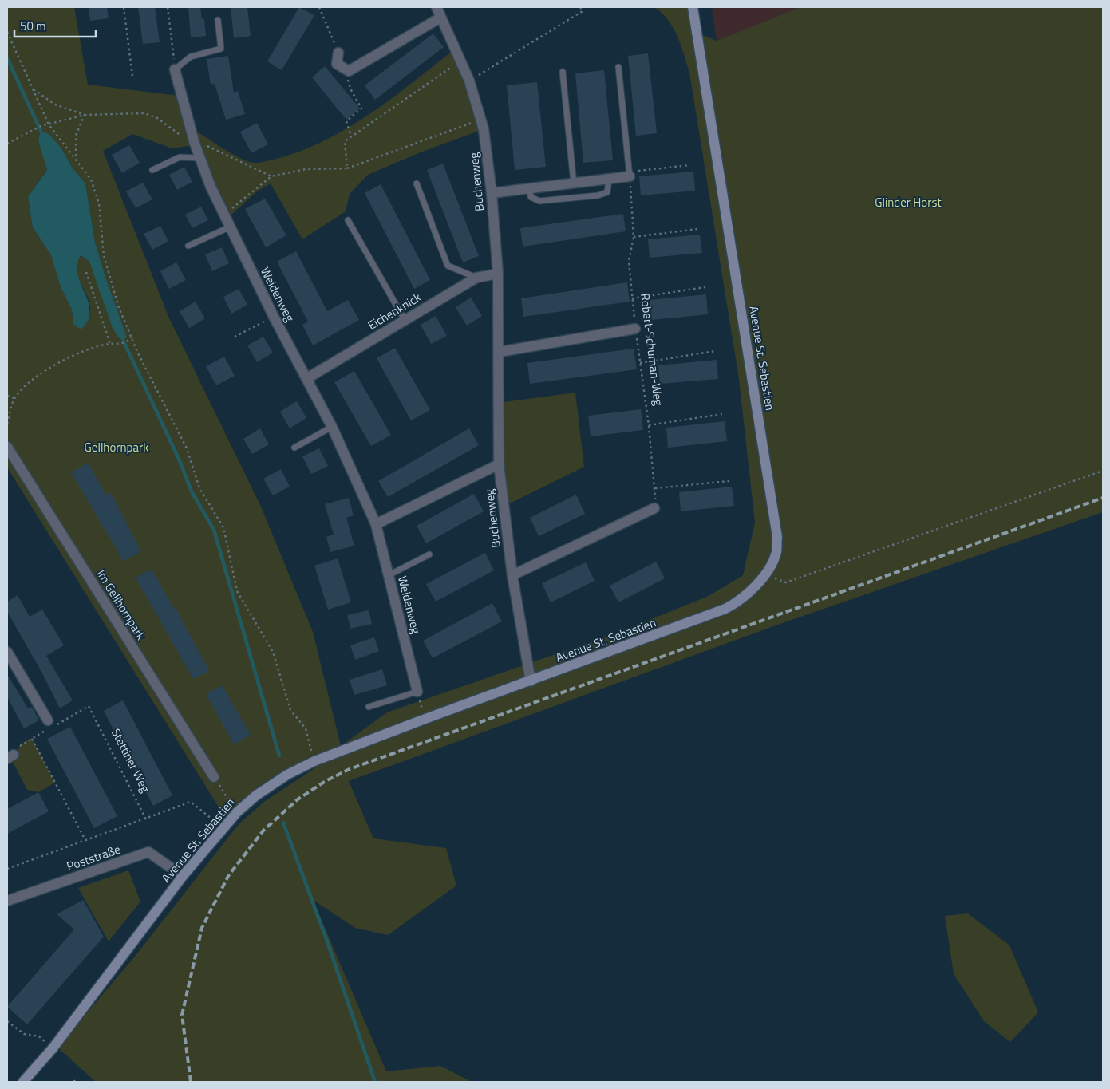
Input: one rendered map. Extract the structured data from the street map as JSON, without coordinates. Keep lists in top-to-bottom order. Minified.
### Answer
{"streets":{"main road":["Avenue St. Sebastien"],"street":["Buchenweg","Weidenweg","Eichenknick","Im Gellhornpark","Poststraße"],"path":["Robert-Schuman-Weg","Stettiner Weg"]},"crossings":[["Buchenweg","Eichenknick"],["Buchenweg","Avenue St. Sebastien"],["Weidenweg","Eichenknick"],["Avenue St. Sebastien","Poststraße"]],"parks":["Glinder Horst","Gellhornpark"],"scale_bar":"50 m"}
